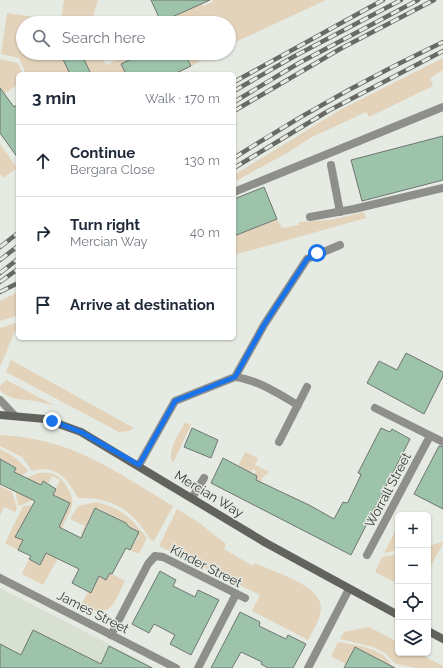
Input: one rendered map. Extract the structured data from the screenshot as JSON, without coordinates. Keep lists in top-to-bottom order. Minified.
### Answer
{"streets":{"main road":["Mercian Way"],"street":["Worrall Street","Kinder Street","James Street"]},"crossings":[["Kinder Street","James Street"]],"page":{"search":"Search here","heading":["3 min","Walk · 170 m"],"list":[["Continue","Bergara Close","130 m"],["Turn right","Mercian Way","40 m"],"Arrive at destination"],"map_buttons":["+","−"]}}
